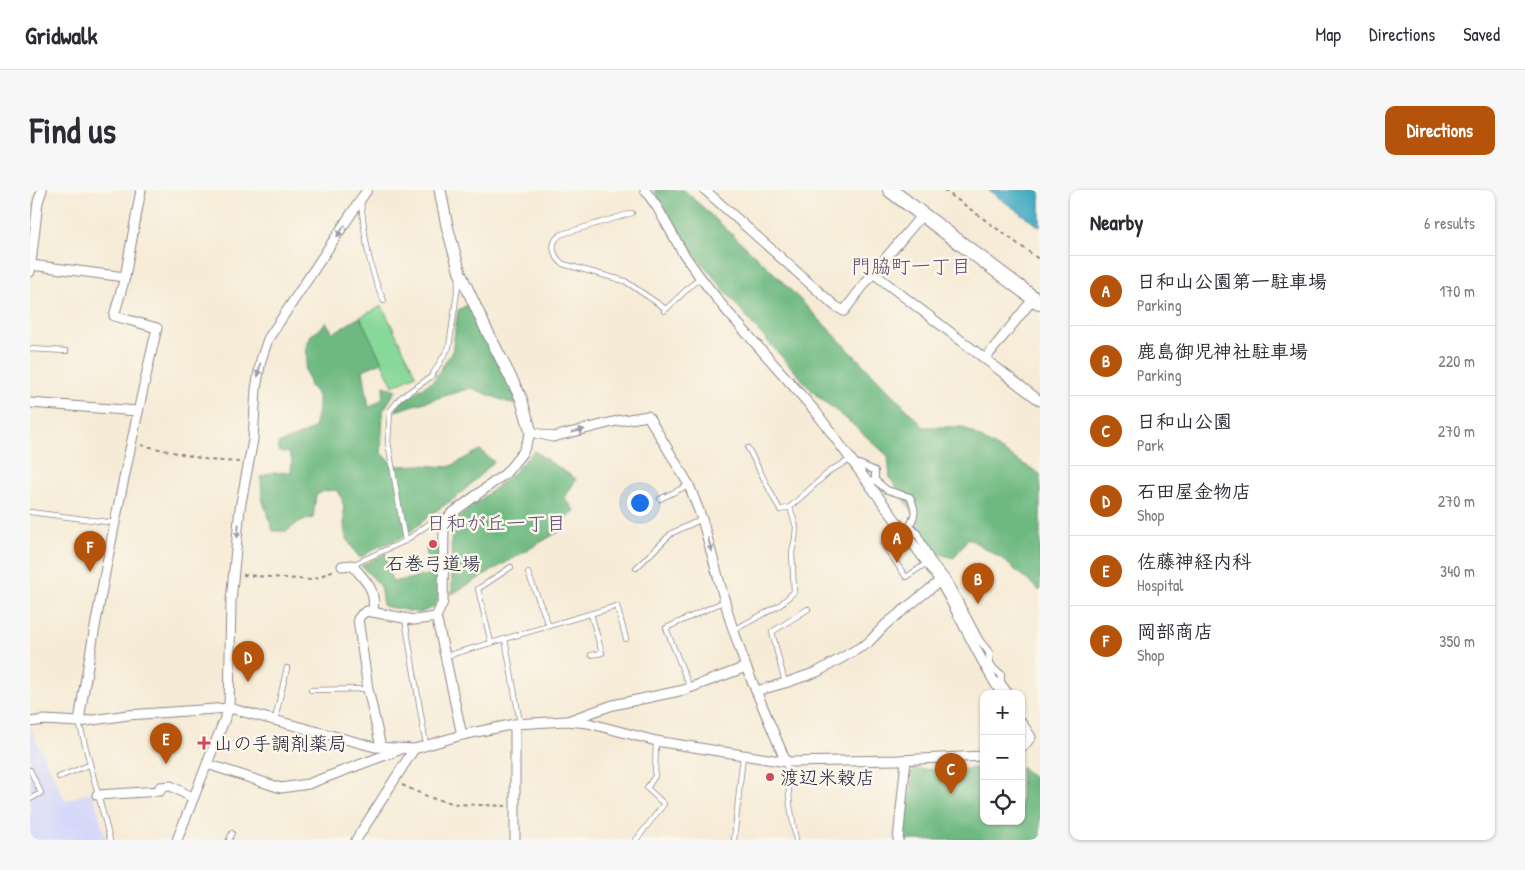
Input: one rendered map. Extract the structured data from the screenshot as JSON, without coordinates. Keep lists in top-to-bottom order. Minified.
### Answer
{"districts":["門脇町一丁目","日和が丘一丁目"],"places":{"other":["石巻弓道場","渡辺米穀店"],"health":["山の手調剤薬局"]},"page":{"header":"Gridwalk","nav":["Map","Directions","Saved"],"buttons":"Directions","title":"Find us","heading":["Nearby","6 results"],"list":[{"mark":"A","name":"日和山公園第一駐車場","note":"Parking","value":"170 m"},{"mark":"B","name":"鹿島御児神社駐車場","note":"Parking","value":"220 m"},{"mark":"C","name":"日和山公園","note":"Park","value":"270 m"},{"mark":"D","name":"石田屋金物店","note":"Shop","value":"270 m"},{"mark":"E","name":"佐藤神経内科","note":"Hospital","value":"340 m"},{"mark":"F","name":"岡部商店","note":"Shop","value":"350 m"}],"pins":["A","F","B","D","E","C"],"map_buttons":["+","−"]}}
